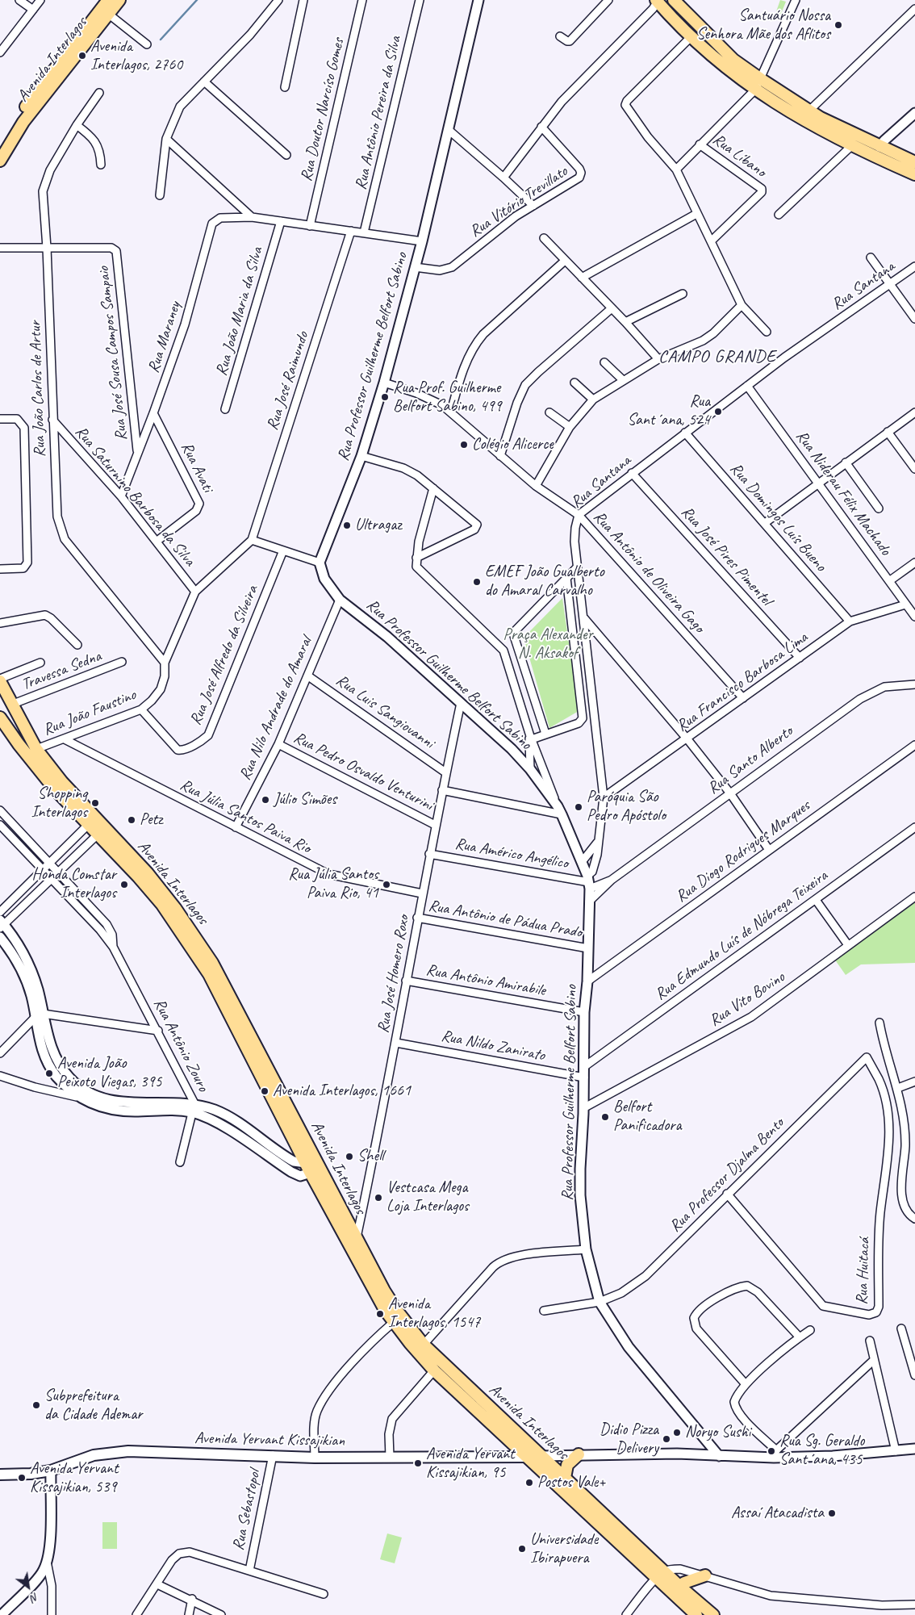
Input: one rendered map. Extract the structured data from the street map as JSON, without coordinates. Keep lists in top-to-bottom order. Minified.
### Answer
{"streets":{"main road":["Avenida Interlagos","Avenida Yervant Kissajikian"],"street":["Rua Doutor Narcíso Gomes","Rua Antônio Pereira da Silva","Rua Líbano","Rua Vitório Trevillato","Rua Santana","Rua João Maria da Silva","Rua Maraney","Rua José Sousa Campos Sampaio","Rua Professor Guilherme Belfort Sabino","Rua José Raimundo","Rua João Carlos de Artur","Rua Avati","Rua Niderau Félix Machado","Rua Saturnino Barbosa da Silva","Rua Domingos Luís Bueno","Rua José Pires Pimentel","Rua Antônio de Oliveira Gago","Rua José Alfredo da Silveira","Travessa Sedna","Rua Francisco Barbosa Lima","Rua Nilo Andrade do Amaral","Rua Luis Sangiovanni","Rua João Faustino","Rua Santo Alberto","Rua Pedro Osvaldo Venturini","Rua Júlia Santos Paiva Rio","Rua Diogo Rodrigues Marques","Rua Américo Angélico","Rua Antônio de Pádua Prado","Rua Edmundo Luís de Nóbrega Teixeira","Rua José Homero Roxo","Rua Antônio Amirabile","Rua Vito Bovino","Rua Antônio Zouro","Rua Nildo Zanirato","Rua Professor Djalma Bento","Rua Huitacá","Rua Sebastopol"]},"crossings":[["Avenida Interlagos","Travessa Sedna"],["Avenida Interlagos","Rua João Faustino"],["Avenida Interlagos","Rua José Homero Roxo"],["Avenida Interlagos","Avenida Yervant Kissajikian"],["Rua Doutor Narcíso Gomes","Rua Maraney"],["Rua Antônio Pereira da Silva","Rua Maraney"],["Rua Vitório Trevillato","Rua Professor Guilherme Belfort Sabino"],["Rua Santana","Rua Professor Guilherme Belfort Sabino"],["Rua Santana","Rua Niderau Félix Machado"],["Rua Santana","Rua Domingos Luís Bueno"],["Rua Santana","Rua José Pires Pimentel"],["Rua Santana","Rua Antônio de Oliveira Gago"],["Rua Santana","Rua Francisco Barbosa Lima"],["Rua Santana","Rua Santo Alberto"],["Rua Santana","Rua Américo Angélico"],["Rua João Maria da Silva","Rua Maraney"],["Rua Maraney","Rua José Sousa Campos Sampaio"],["Rua Maraney","Rua Professor Guilherme Belfort Sabino"],["Rua Maraney","Rua José Raimundo"],["Rua Maraney","Rua Avati"],["Rua Maraney","Rua Saturnino Barbosa da Silva"],["Rua José Sousa Campos Sampaio","Rua João Carlos de Artur"],["Rua Professor Guilherme Belfort Sabino","Rua Antônio de Oliveira Gago"],["Rua Professor Guilherme Belfort Sabino","Rua Nilo Andrade do Amaral"],["Rua Professor Guilherme Belfort Sabino","Rua Santo Alberto"],["Rua Professor Guilherme Belfort Sabino","Rua Diogo Rodrigues Marques"],["Rua Professor Guilherme Belfort Sabino","Rua Américo Angélico"],["Rua Professor Guilherme Belfort Sabino","Rua Antônio de Pádua Prado"],["Rua Professor Guilherme Belfort Sabino","Rua Edmundo Luís de Nóbrega Teixeira"],["Rua Professor Guilherme Belfort Sabino","Rua José Homero Roxo"],["Rua Professor Guilherme Belfort Sabino","Rua Antônio Amirabile"],["Rua Professor Guilherme Belfort Sabino","Rua Vito Bovino"],["Rua Professor Guilherme Belfort Sabino","Rua Nildo Zanirato"],["Rua Professor Guilherme Belfort Sabino","Rua Professor Djalma Bento"],["Rua José Raimundo","Rua João Faustino"],["Rua João Carlos de Artur","Rua Saturnino Barbosa da Silva"],["Rua João Carlos de Artur","Rua João Faustino"],["Rua Avati","Rua Saturnino Barbosa da Silva"],["Rua Niderau Félix Machado","Rua Francisco Barbosa Lima"],["Rua Saturnino Barbosa da Silva","Rua João Faustino"],["Rua Domingos Luís Bueno","Rua Francisco Barbosa Lima"],["Rua José Pires Pimentel","Rua Francisco Barbosa Lima"],["Rua Antônio de Oliveira Gago","Rua Francisco Barbosa Lima"],["Rua José Alfredo da Silveira","Rua João Faustino"],["Rua Nilo Andrade do Amaral","Rua Luis Sangiovanni"],["Rua Nilo Andrade do Amaral","Rua Pedro Osvaldo Venturini"],["Rua Nilo Andrade do Amaral","Rua Júlia Santos Paiva Rio"],["Rua Luis Sangiovanni","Rua José Homero Roxo"],["Rua João Faustino","Rua Júlia Santos Paiva Rio"],["Rua Santo Alberto","Rua Américo Angélico"],["Rua Pedro Osvaldo Venturini","Rua José Homero Roxo"],["Rua Júlia Santos Paiva Rio","Rua José Homero Roxo"],["Rua Américo Angélico","Rua José Homero Roxo"],["Rua Antônio de Pádua Prado","Rua José Homero Roxo"],["Rua José Homero Roxo","Rua Antônio Amirabile"],["Rua José Homero Roxo","Rua Nildo Zanirato"],["Rua Professor Djalma Bento","Rua Huitacá"],["Avenida Yervant Kissajikian","Rua Sebastopol"]],"districts":["CAMPO GRANDE"],"parks":["Praça Alexander N. Aksakof"],"places":["Santuário Nossa Senhora Mãe dos Aflitos","Avenida Interlagos, 2760","Rua Prof. Guilherme Belfort Sabino, 499","Rua Sant´ana, 524","Colégio Alicerce","Ultragaz","EMEF João Gualberto do Amaral Carvalho","Júlio Simões","Shopping Interlagos","Paróquia São Pedro Apóstolo","Petz","Honda Comstar Interlagos","Rua Júlia Santos Paiva Rio, 41","Avenida João Peixoto Viegas, 395","Avenida Interlagos, 1661","Belfort Panificadora","Shell","Vestcasa Mega Loja Interlagos","Avenida Interlagos, 1547","Subprefeitura da Cidade Ademar","Noryo Sushi","Didio Pizza Delivery","Rua Sg. Geraldo Sant´ana, 435","Avenida Yervant Kissajikian, 95","Avenida Yervant Kissajikian, 539","Postos Vale+","Assaí Atacadista","Universidade Ibirapuera"],"north":"bottom right"}
